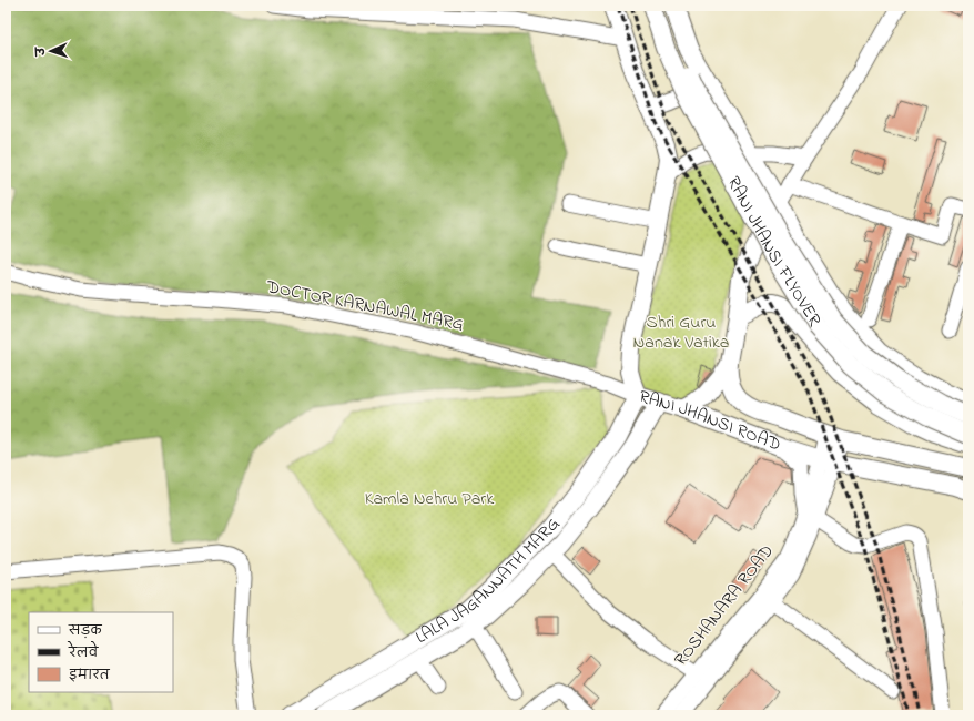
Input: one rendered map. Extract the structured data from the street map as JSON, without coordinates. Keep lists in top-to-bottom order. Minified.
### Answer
{"streets":{"main road":["RANI JHANSI FLYOVER","RANI JHANSI ROAD","LALA JAGANNATH MARG"],"street":["DOCTOR KARNAWAL MARG","ROSHANARA ROAD"]},"crossings":[["DOCTOR KARNAWAL MARG","RANI JHANSI ROAD"],["DOCTOR KARNAWAL MARG","LALA JAGANNATH MARG"],["RANI JHANSI ROAD","LALA JAGANNATH MARG"],["RANI JHANSI ROAD","ROSHANARA ROAD"]],"parks":["Shri Guru Nanak Vatika","Kamla Nehru Park"],"legend":["सड़क","रेलवे","इमारत"],"north":"left"}
